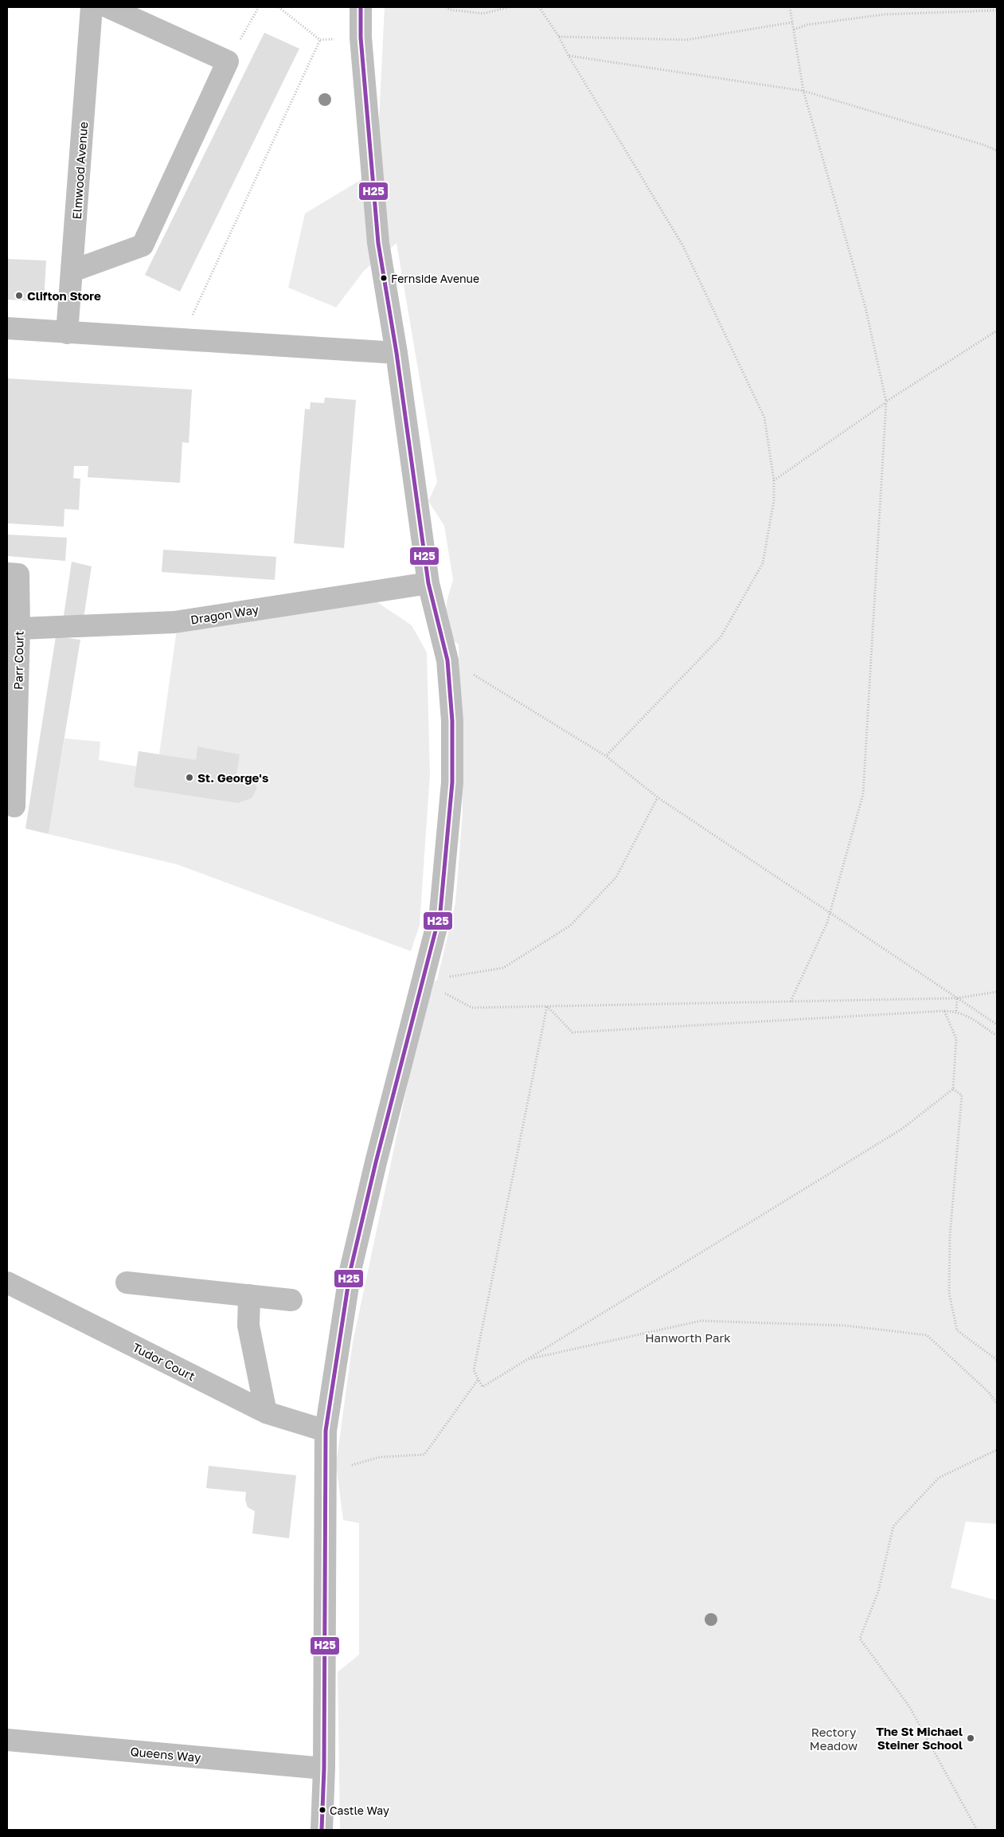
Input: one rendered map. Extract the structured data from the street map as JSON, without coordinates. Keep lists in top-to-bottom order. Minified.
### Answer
{"streets":{"street":["Elmwood Avenue","Dragon Way","Parr Court","Tudor Court","Queens Way"]},"crossings":[["Dragon Way","Parr Court"]],"parks":["Hanworth Park","Rectory Meadow"],"places":["Fernside Avenue","Clifton Store","St. George's","The St Michael Steiner School","Castle Way"],"lines":["transit line H25"]}
